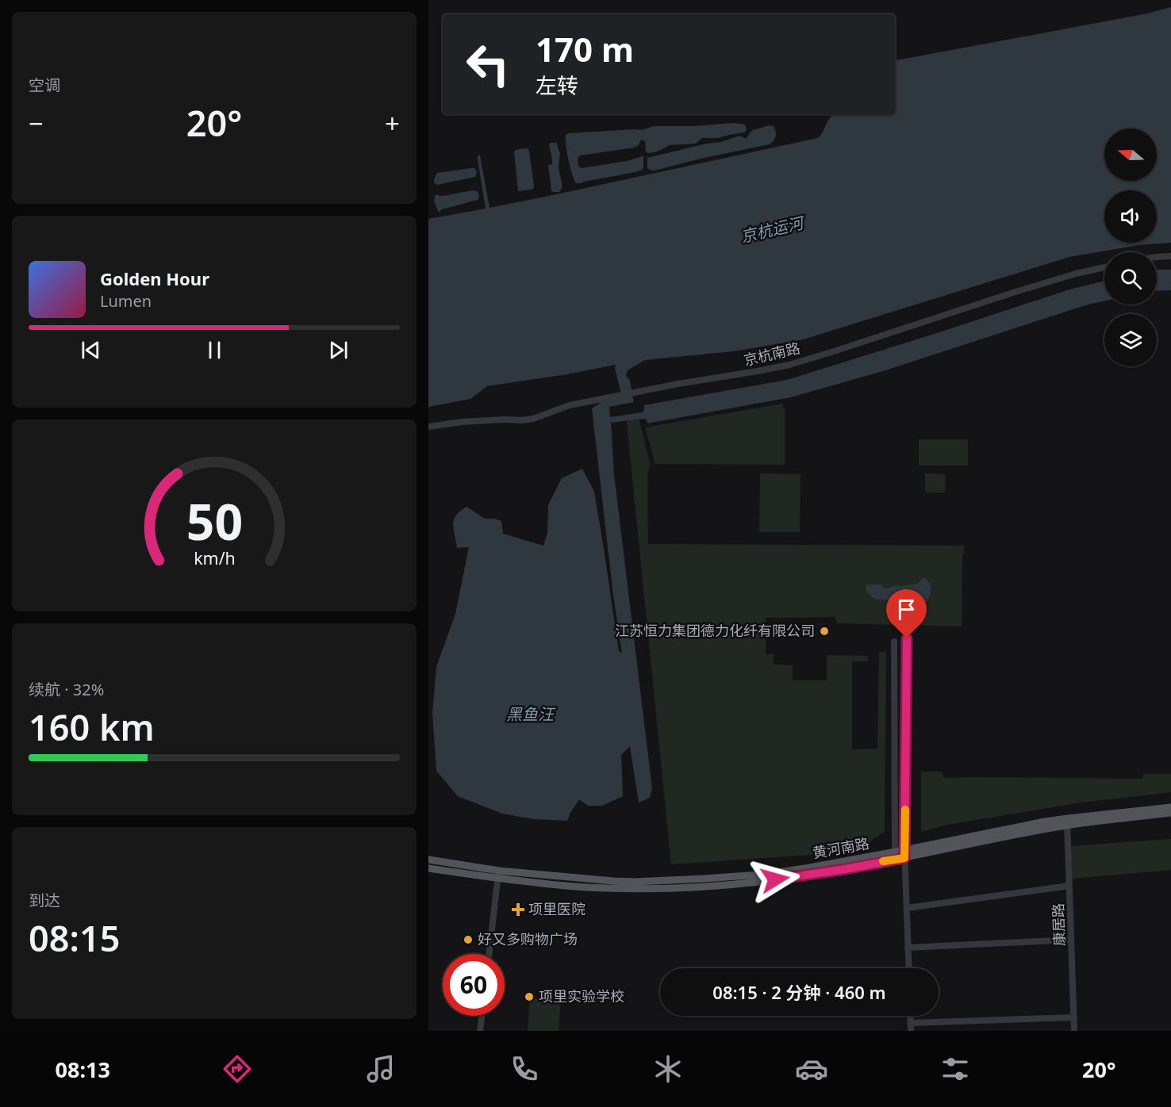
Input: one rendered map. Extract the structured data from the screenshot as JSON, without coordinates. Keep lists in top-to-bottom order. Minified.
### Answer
{"streets":{"main road":["黄河南路"],"street":["京杭南路","康居路"]},"crossings":[["黄河南路","康居路"]],"water":["京杭运河","黑鱼汪"],"places":{"other":["江苏恒力集团德力化纤有限公司","好又多购物广场","项里实验学校"],"health":["项里医院"]},"north":"left","page":{"tile":["空调",["续航 · 32%","160 km"],["到达","08:15"]],"turn":["170 m","左转"],"heat":["−","20°","+"],"song":["Golden Hour","Lumen"],"limit":"60","trip":"08:15 · 2 分钟 · 460 m","tabs":["08:13","20°"],"gauge":["50","km/h"]}}
